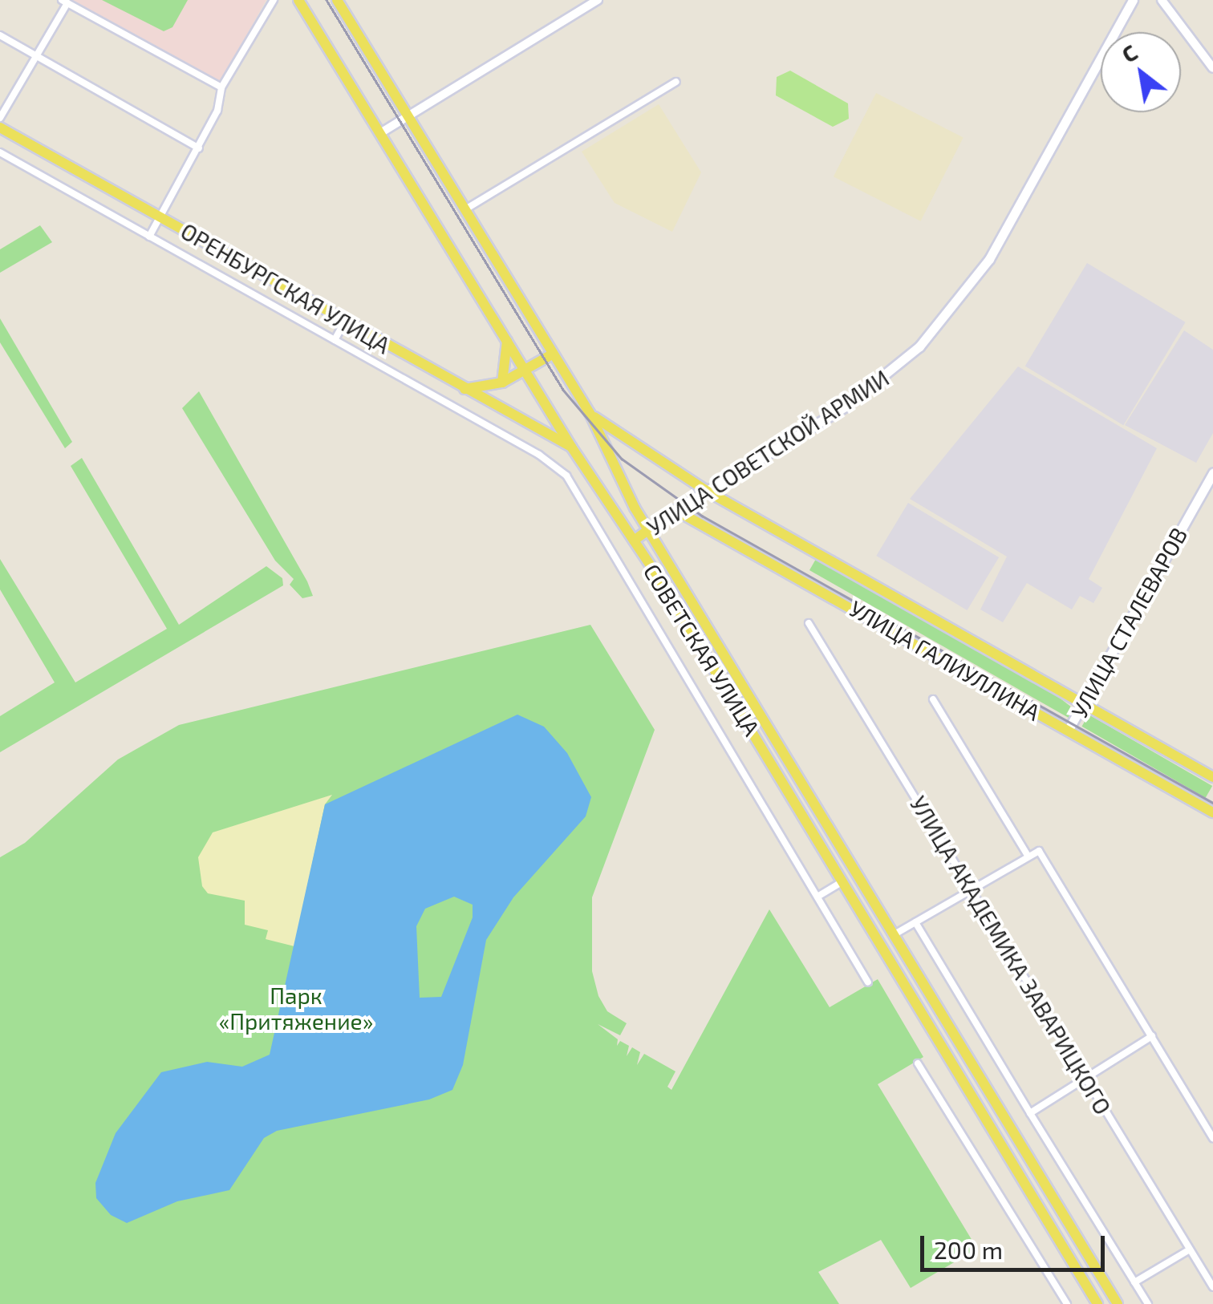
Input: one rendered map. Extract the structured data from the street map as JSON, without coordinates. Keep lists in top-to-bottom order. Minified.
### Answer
{"streets":{"main road":["ОРЕНБУРГСКАЯ УЛИЦА","УЛИЦА СОВЕТСКОЙ АРМИИ","УЛИЦА СТАЛЕВАРОВ","СОВЕТСКАЯ УЛИЦА","УЛИЦА ГАЛИУЛЛИНА"],"street":["УЛИЦА АКАДЕМИКА ЗАВАРИЦКОГО"]},"crossings":[["ОРЕНБУРГСКАЯ УЛИЦА","СОВЕТСКАЯ УЛИЦА"],["УЛИЦА СОВЕТСКОЙ АРМИИ","СОВЕТСКАЯ УЛИЦА"],["УЛИЦА СОВЕТСКОЙ АРМИИ","УЛИЦА ГАЛИУЛЛИНА"],["УЛИЦА СТАЛЕВАРОВ","УЛИЦА ГАЛИУЛЛИНА"],["СОВЕТСКАЯ УЛИЦА","УЛИЦА ГАЛИУЛЛИНА"]],"parks":["Парк «Притяжение»"],"scale_bar":"200 m","north":"top left"}
